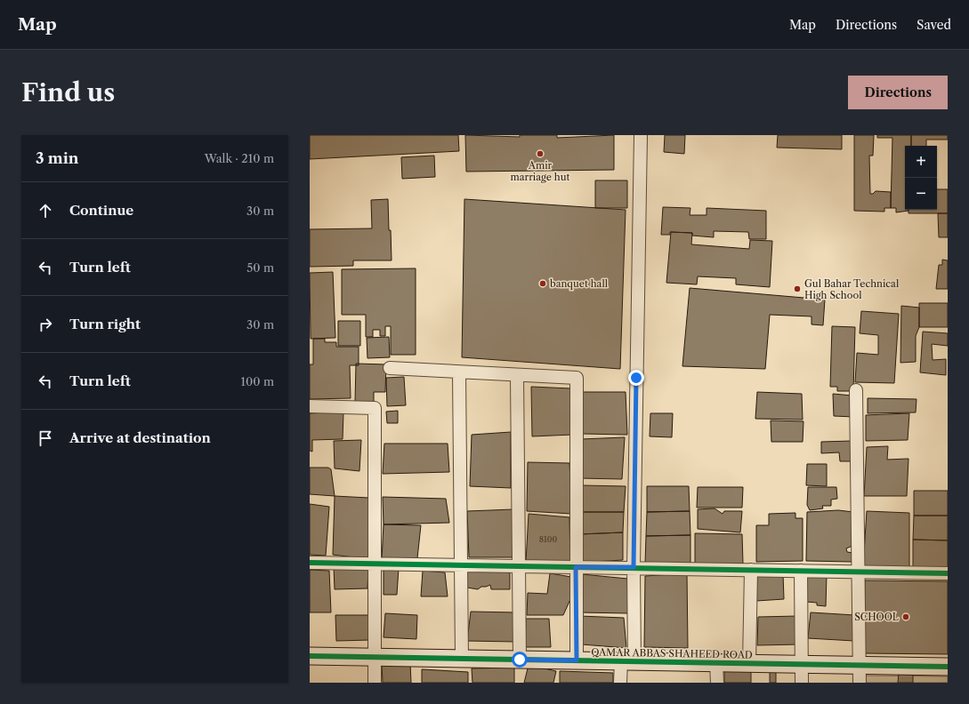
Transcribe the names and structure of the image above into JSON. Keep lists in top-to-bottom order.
{
  "streets": {
    "street": ["QAMAR ABBAS SHAHEED ROAD"]
  },
  "places": [
    "Amir marriage hut",
    "banquet hall",
    "Gul Bahar Technical High School",
    "SCHOOL"
  ],
  "house_numbers": ["8100"],
  "page": {
    "header": "Map",
    "nav": ["Map", "Directions", "Saved"],
    "buttons": "Directions",
    "title": "Find us",
    "heading": ["3 min", "Walk · 210 m"],
    "map_buttons": ["+", "−"],
    "list": [
      ["Continue", "30 m"],
      ["Turn left", "50 m"],
      ["Turn right", "30 m"],
      ["Turn left", "100 m"],
      "Arrive at destination"
    ]
  }
}
